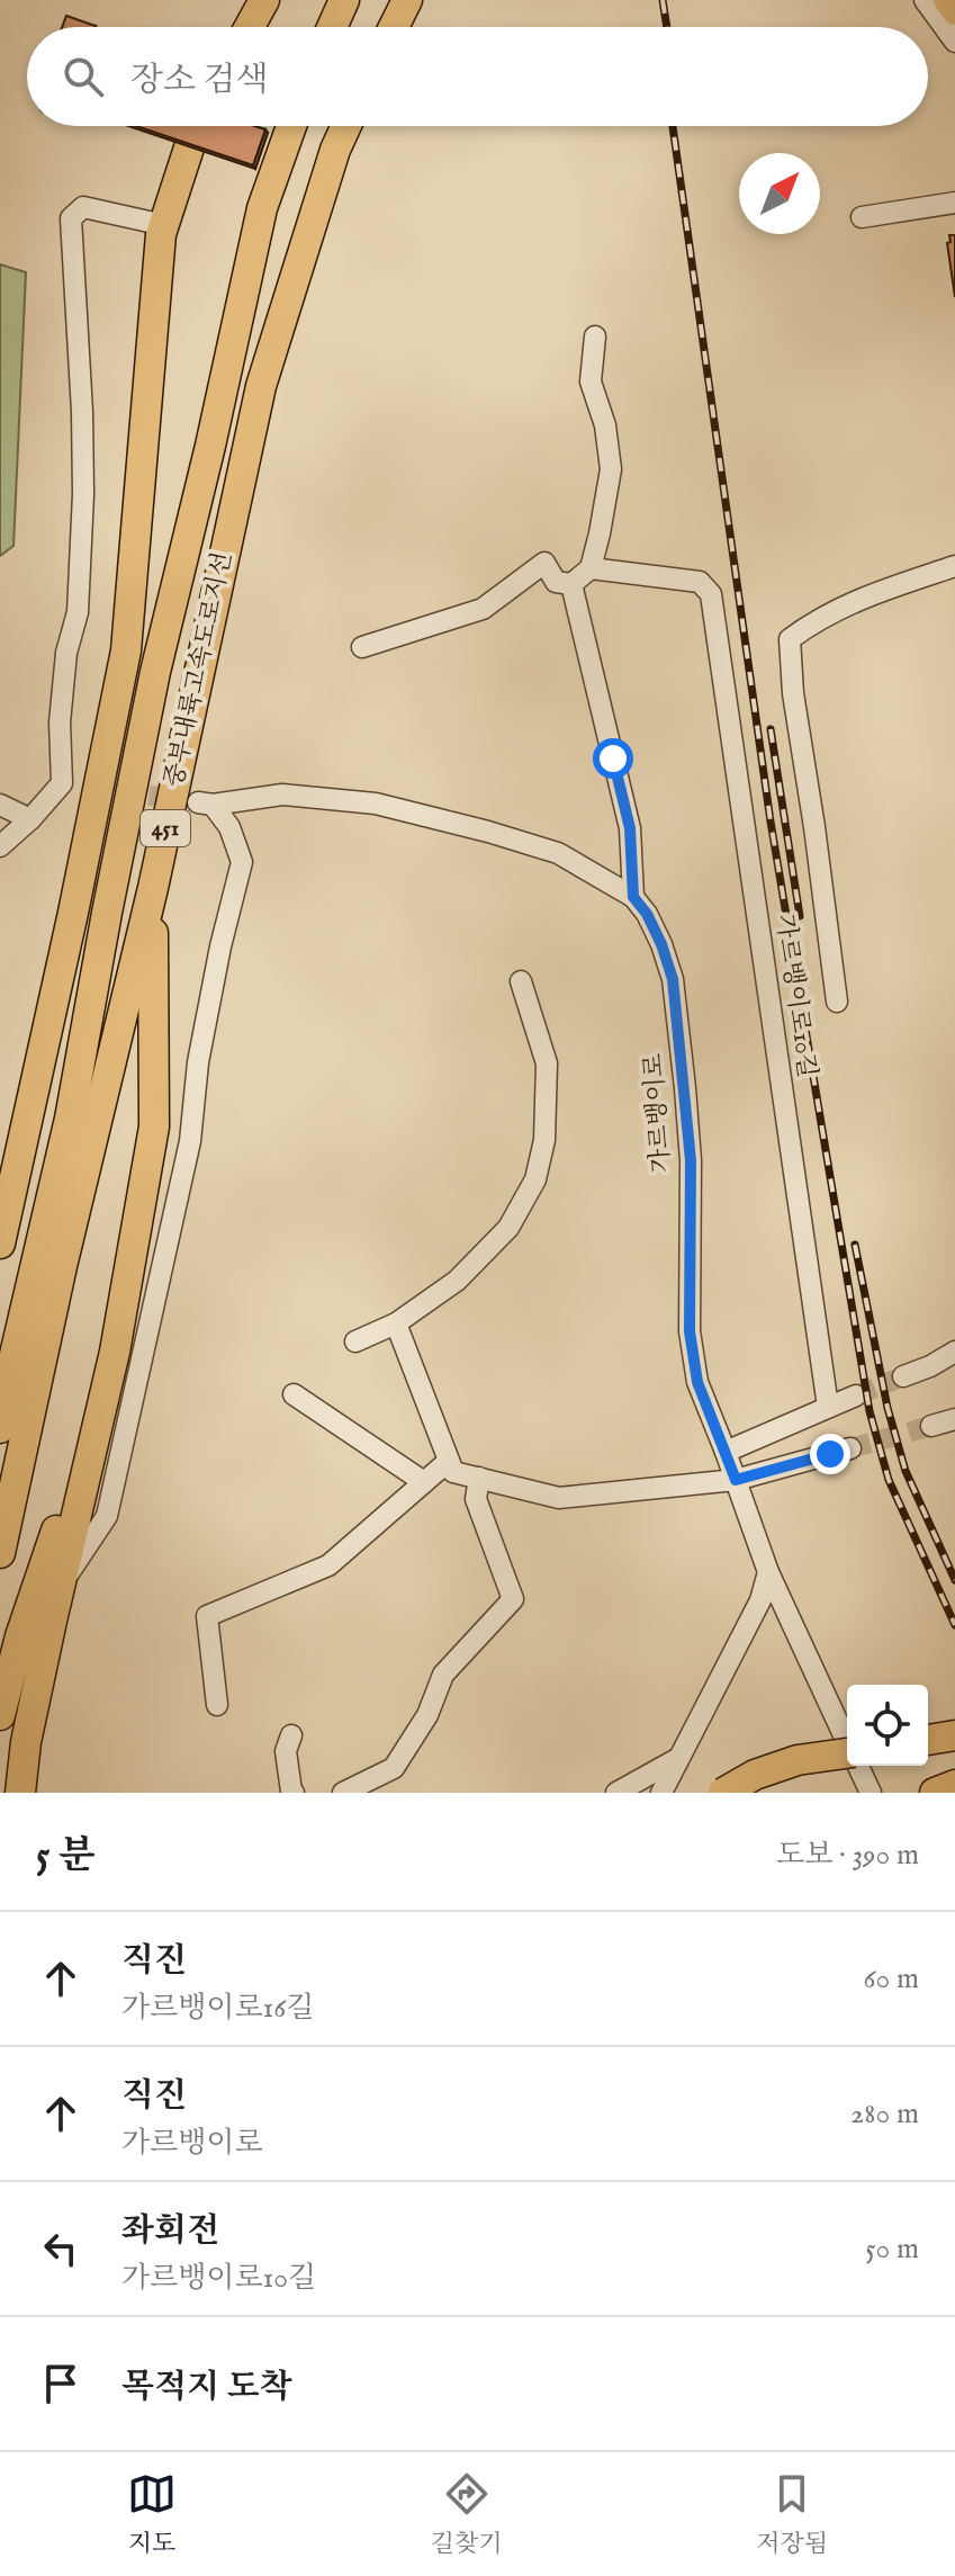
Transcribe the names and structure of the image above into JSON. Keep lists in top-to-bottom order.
{
  "streets": {
    "highway": ["중부내륙고속도로지선", "451"],
    "street": ["가르뱅이로10길", "가르뱅이로"]
  },
  "north": "top right",
  "page": {
    "search": "장소 검색",
    "heading": ["5 분", "도보 · 390 m"],
    "list": [
      ["직진", "가르뱅이로16길", "60 m"],
      ["직진", "가르뱅이로", "280 m"],
      ["좌회전", "가르뱅이로10길", "50 m"],
      "목적지 도착"
    ],
    "nav": ["지도", "길찾기", "저장됨"]
  }
}
